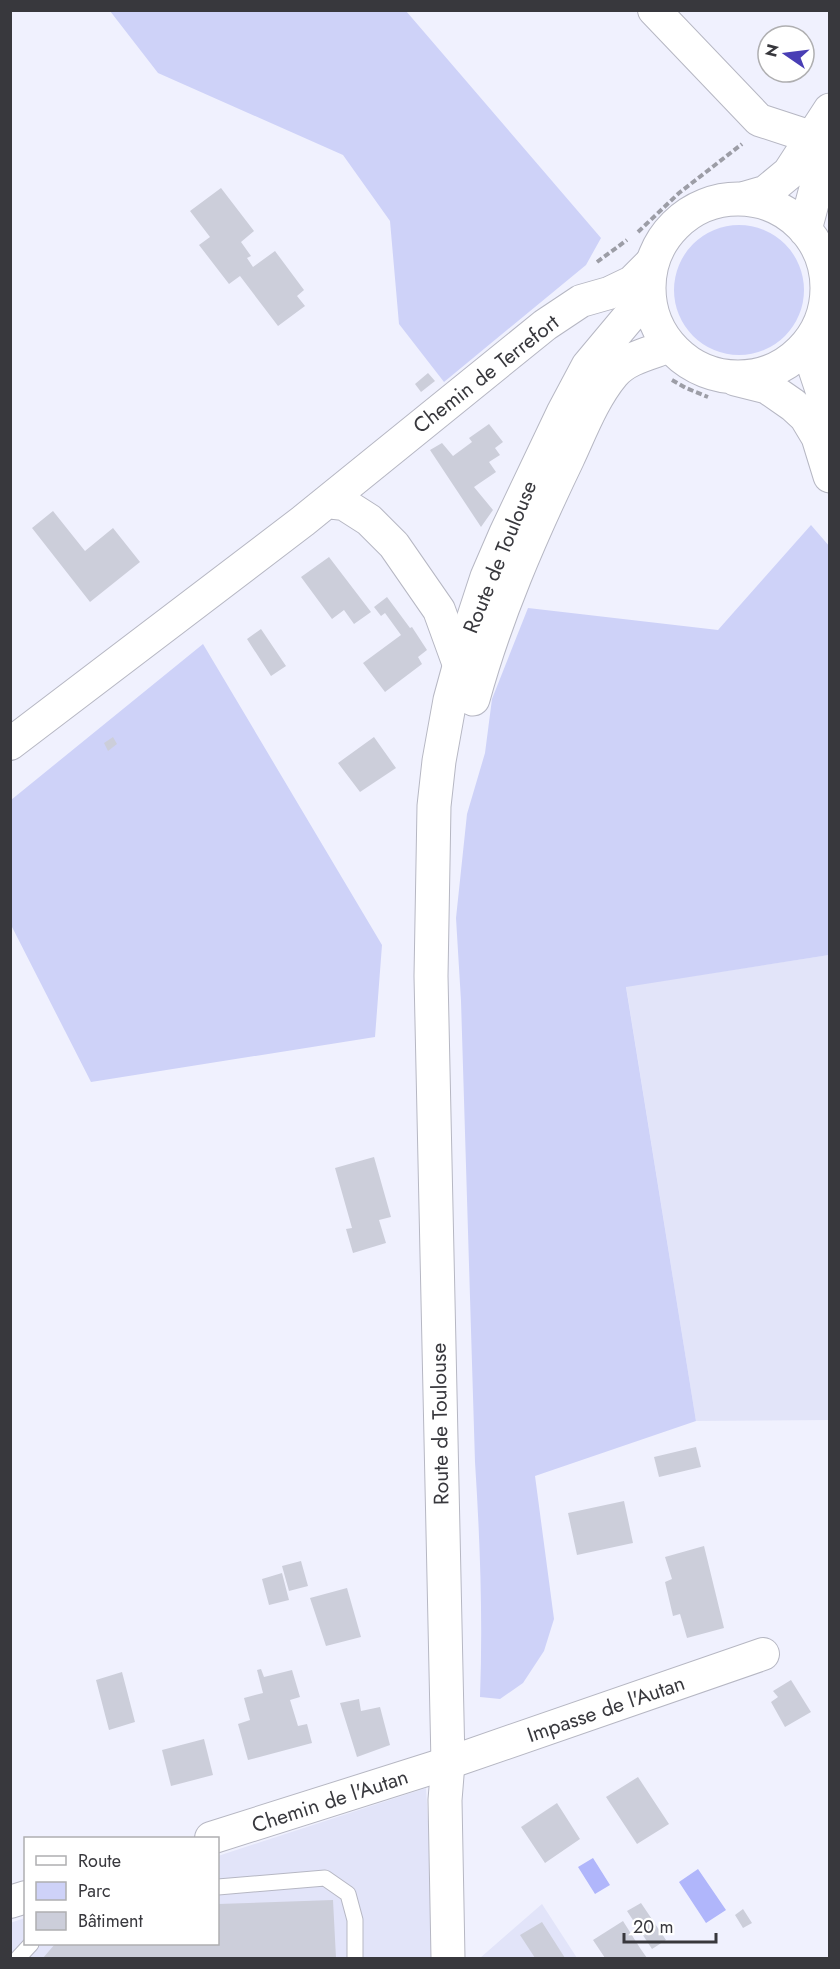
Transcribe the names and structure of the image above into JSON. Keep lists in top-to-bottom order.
{
  "streets": {
    "main road": ["Route de Toulouse"],
    "street": ["Chemin de Terrefort", "Impasse de l'Autan", "Chemin de l'Autan"]
  },
  "crossings": [
    ["Chemin de Terrefort", "Route de Toulouse"],
    ["Route de Toulouse", "Impasse de l'Autan"],
    ["Route de Toulouse", "Chemin de l'Autan"],
    ["Impasse de l'Autan", "Chemin de l'Autan"]
  ],
  "legend": ["Route", "Parc", "Bâtiment"],
  "scale_bar": "20 m",
  "north": "left"
}
